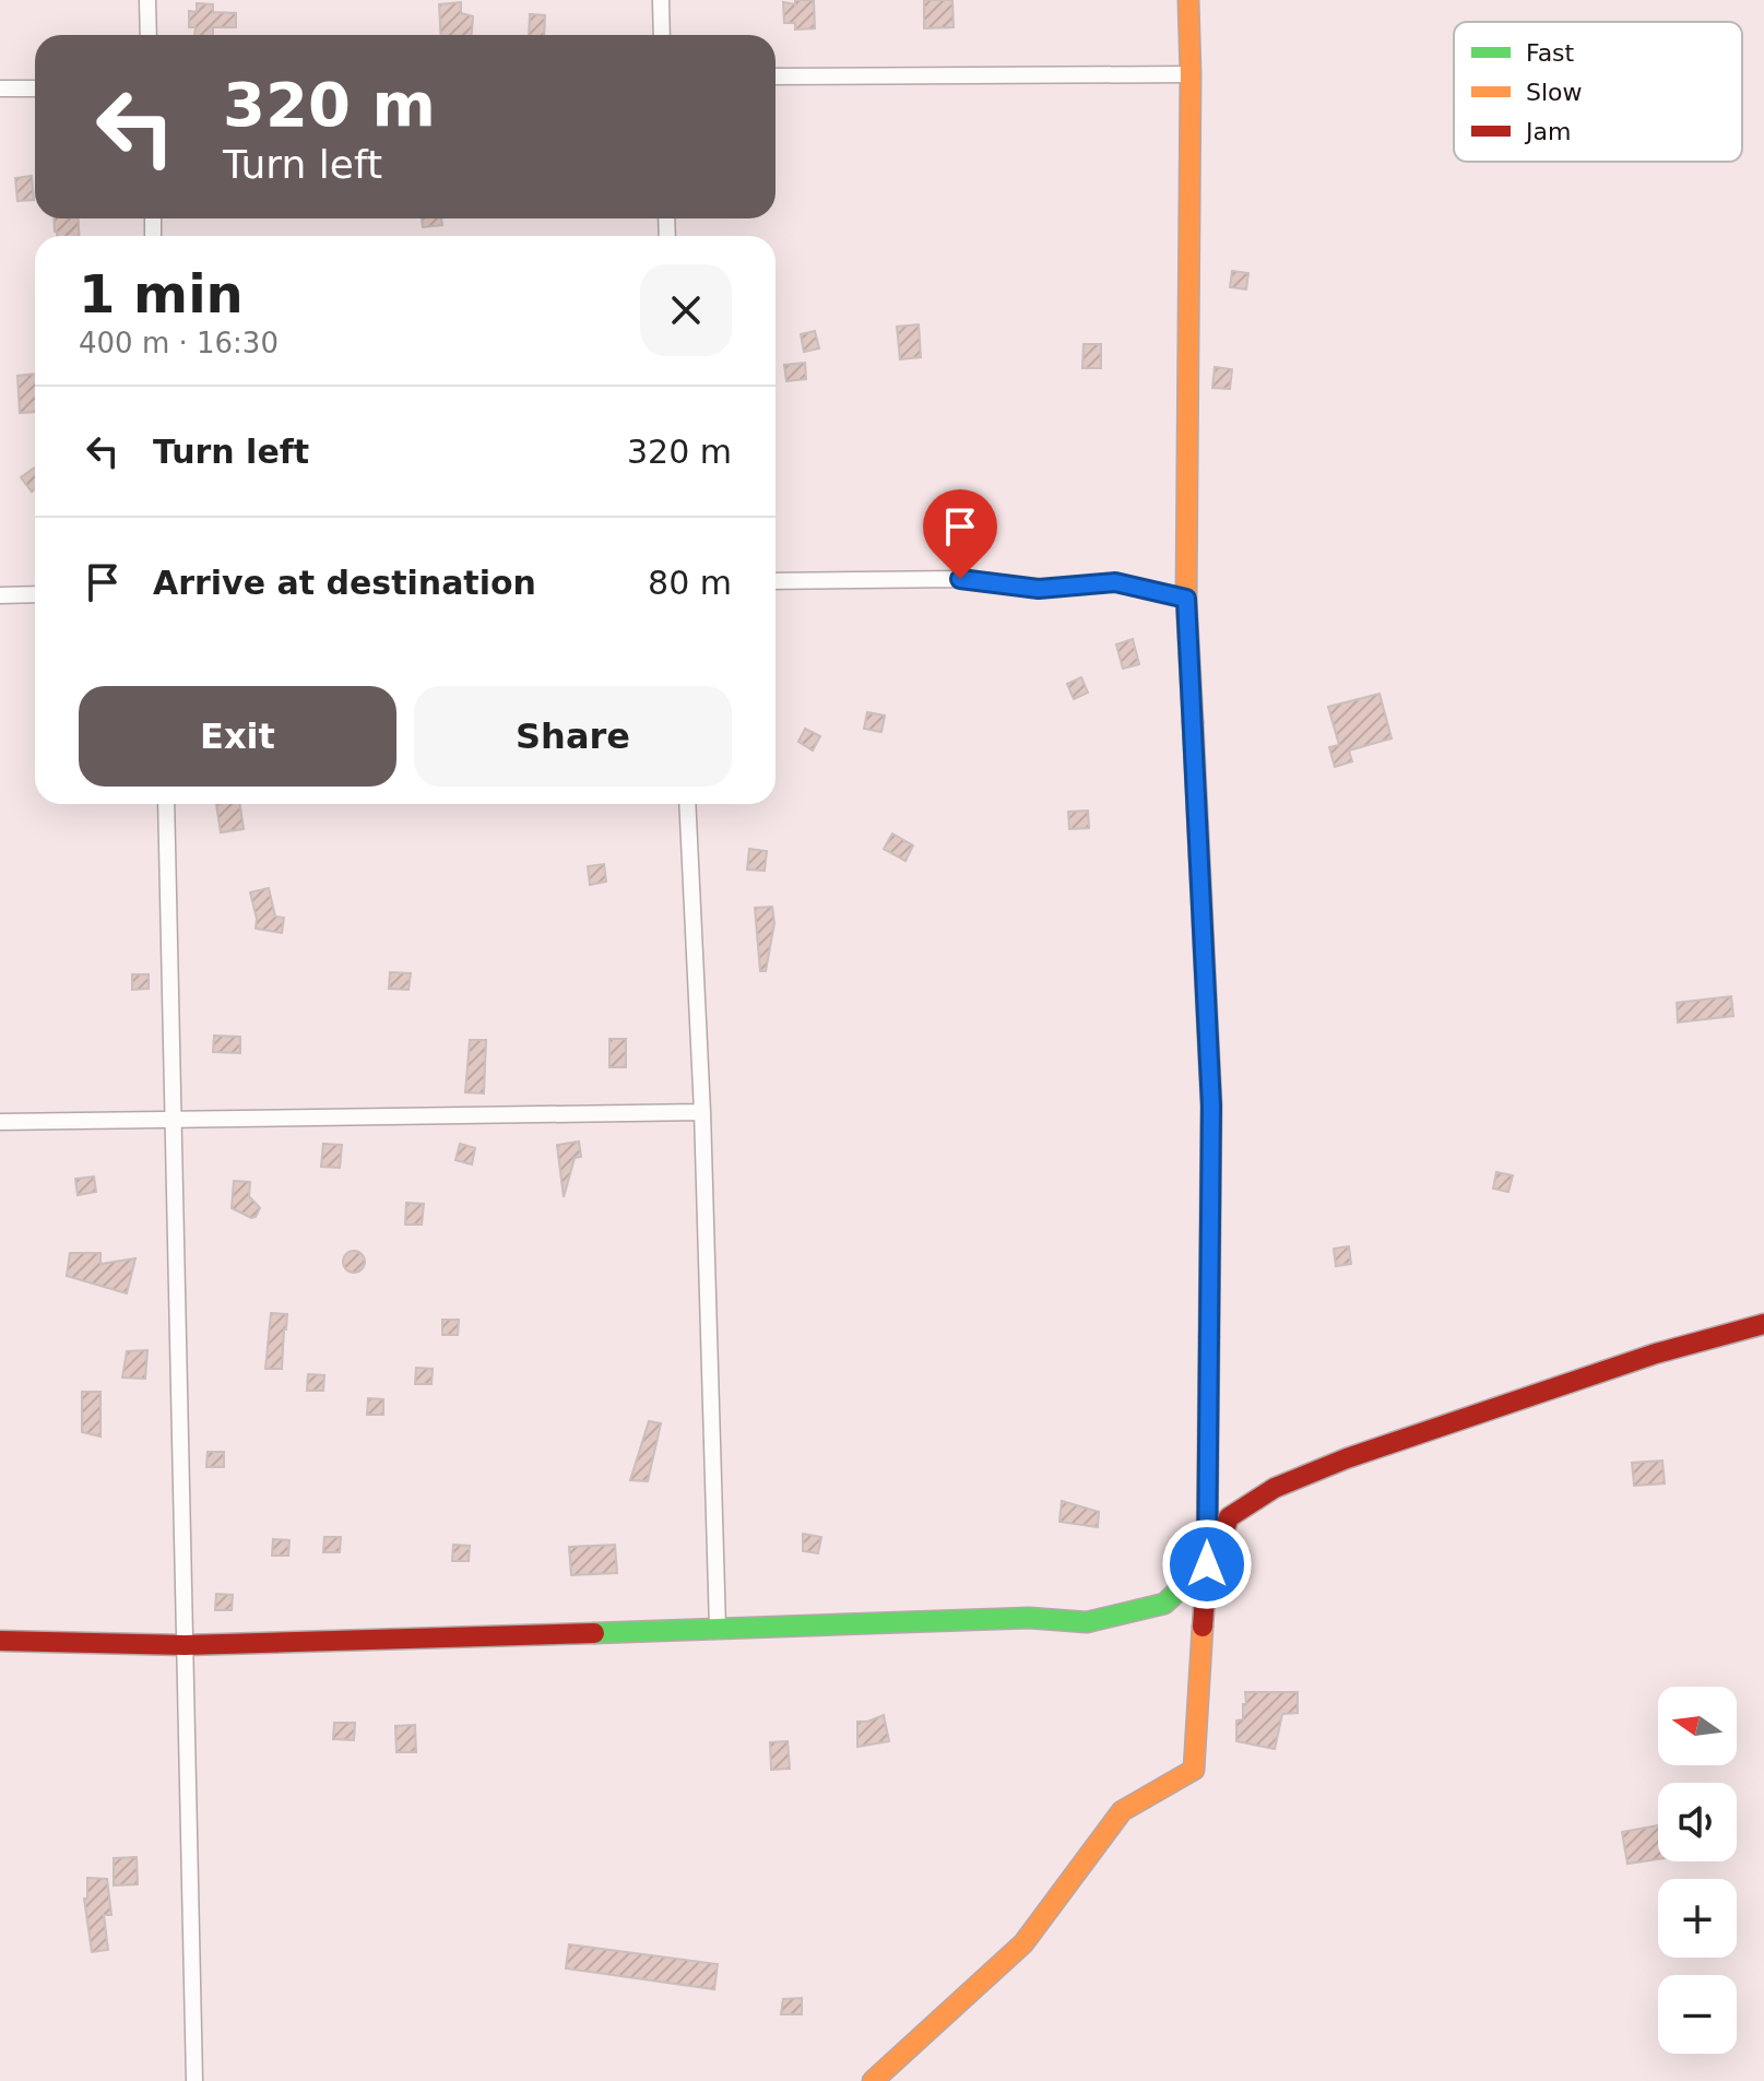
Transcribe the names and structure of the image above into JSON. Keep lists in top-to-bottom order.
{
  "legend": ["Fast", "Slow", "Jam"],
  "north": "left",
  "page": {
    "turn": ["320 m", "Turn left"],
    "heading": ["1 min", "400 m · 16:30"],
    "list": [
      {
        "name": "Turn left",
        "value": "320 m"
      },
      {
        "name": "Arrive at destination",
        "value": "80 m"
      }
    ],
    "buttons": ["Exit", "Share"],
    "map_buttons": ["+", "−"]
  }
}
